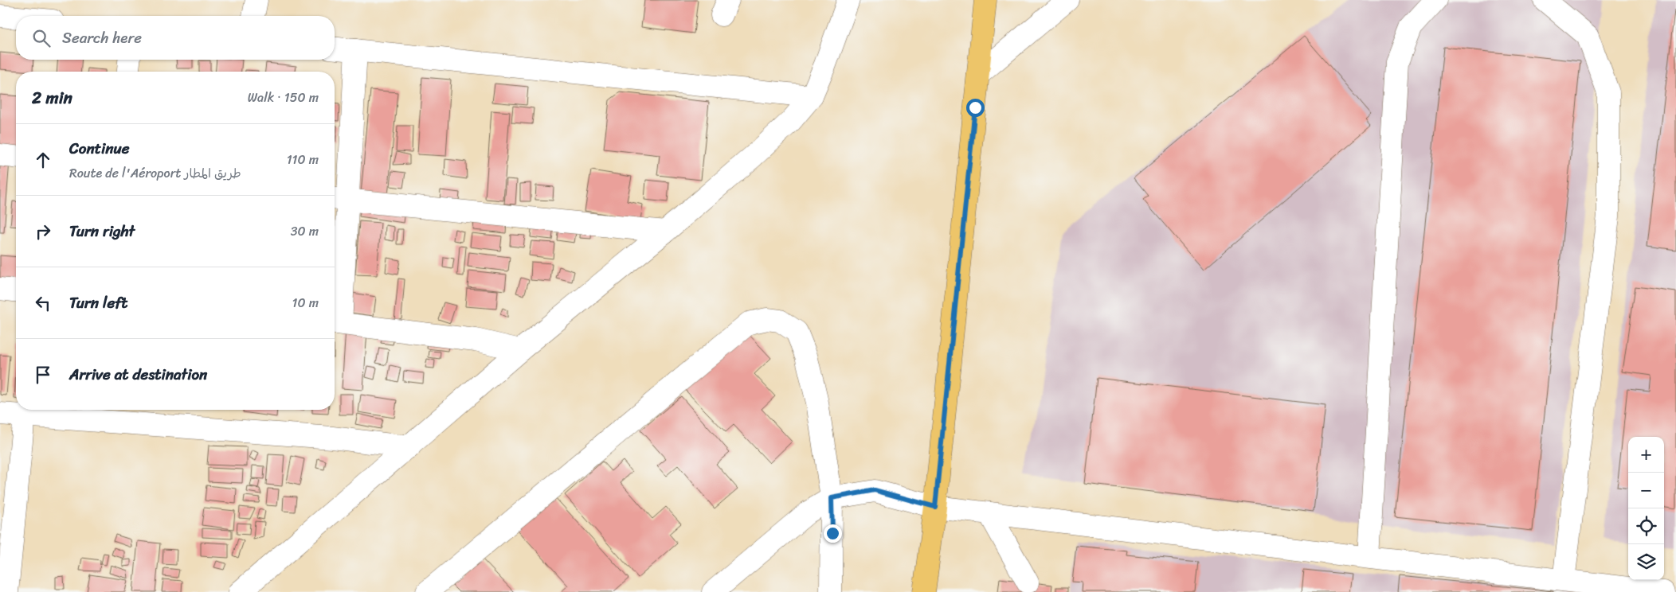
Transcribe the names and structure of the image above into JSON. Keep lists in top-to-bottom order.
{
  "page": {
    "search": "Search here",
    "heading": ["2 min", "Walk · 150 m"],
    "list": [
      ["Continue", "Route de l'Aéroport طريق المطار", "110 m"],
      ["Turn right", "30 m"],
      ["Turn left", "10 m"],
      "Arrive at destination"
    ],
    "map_buttons": ["+", "−"]
  }
}
